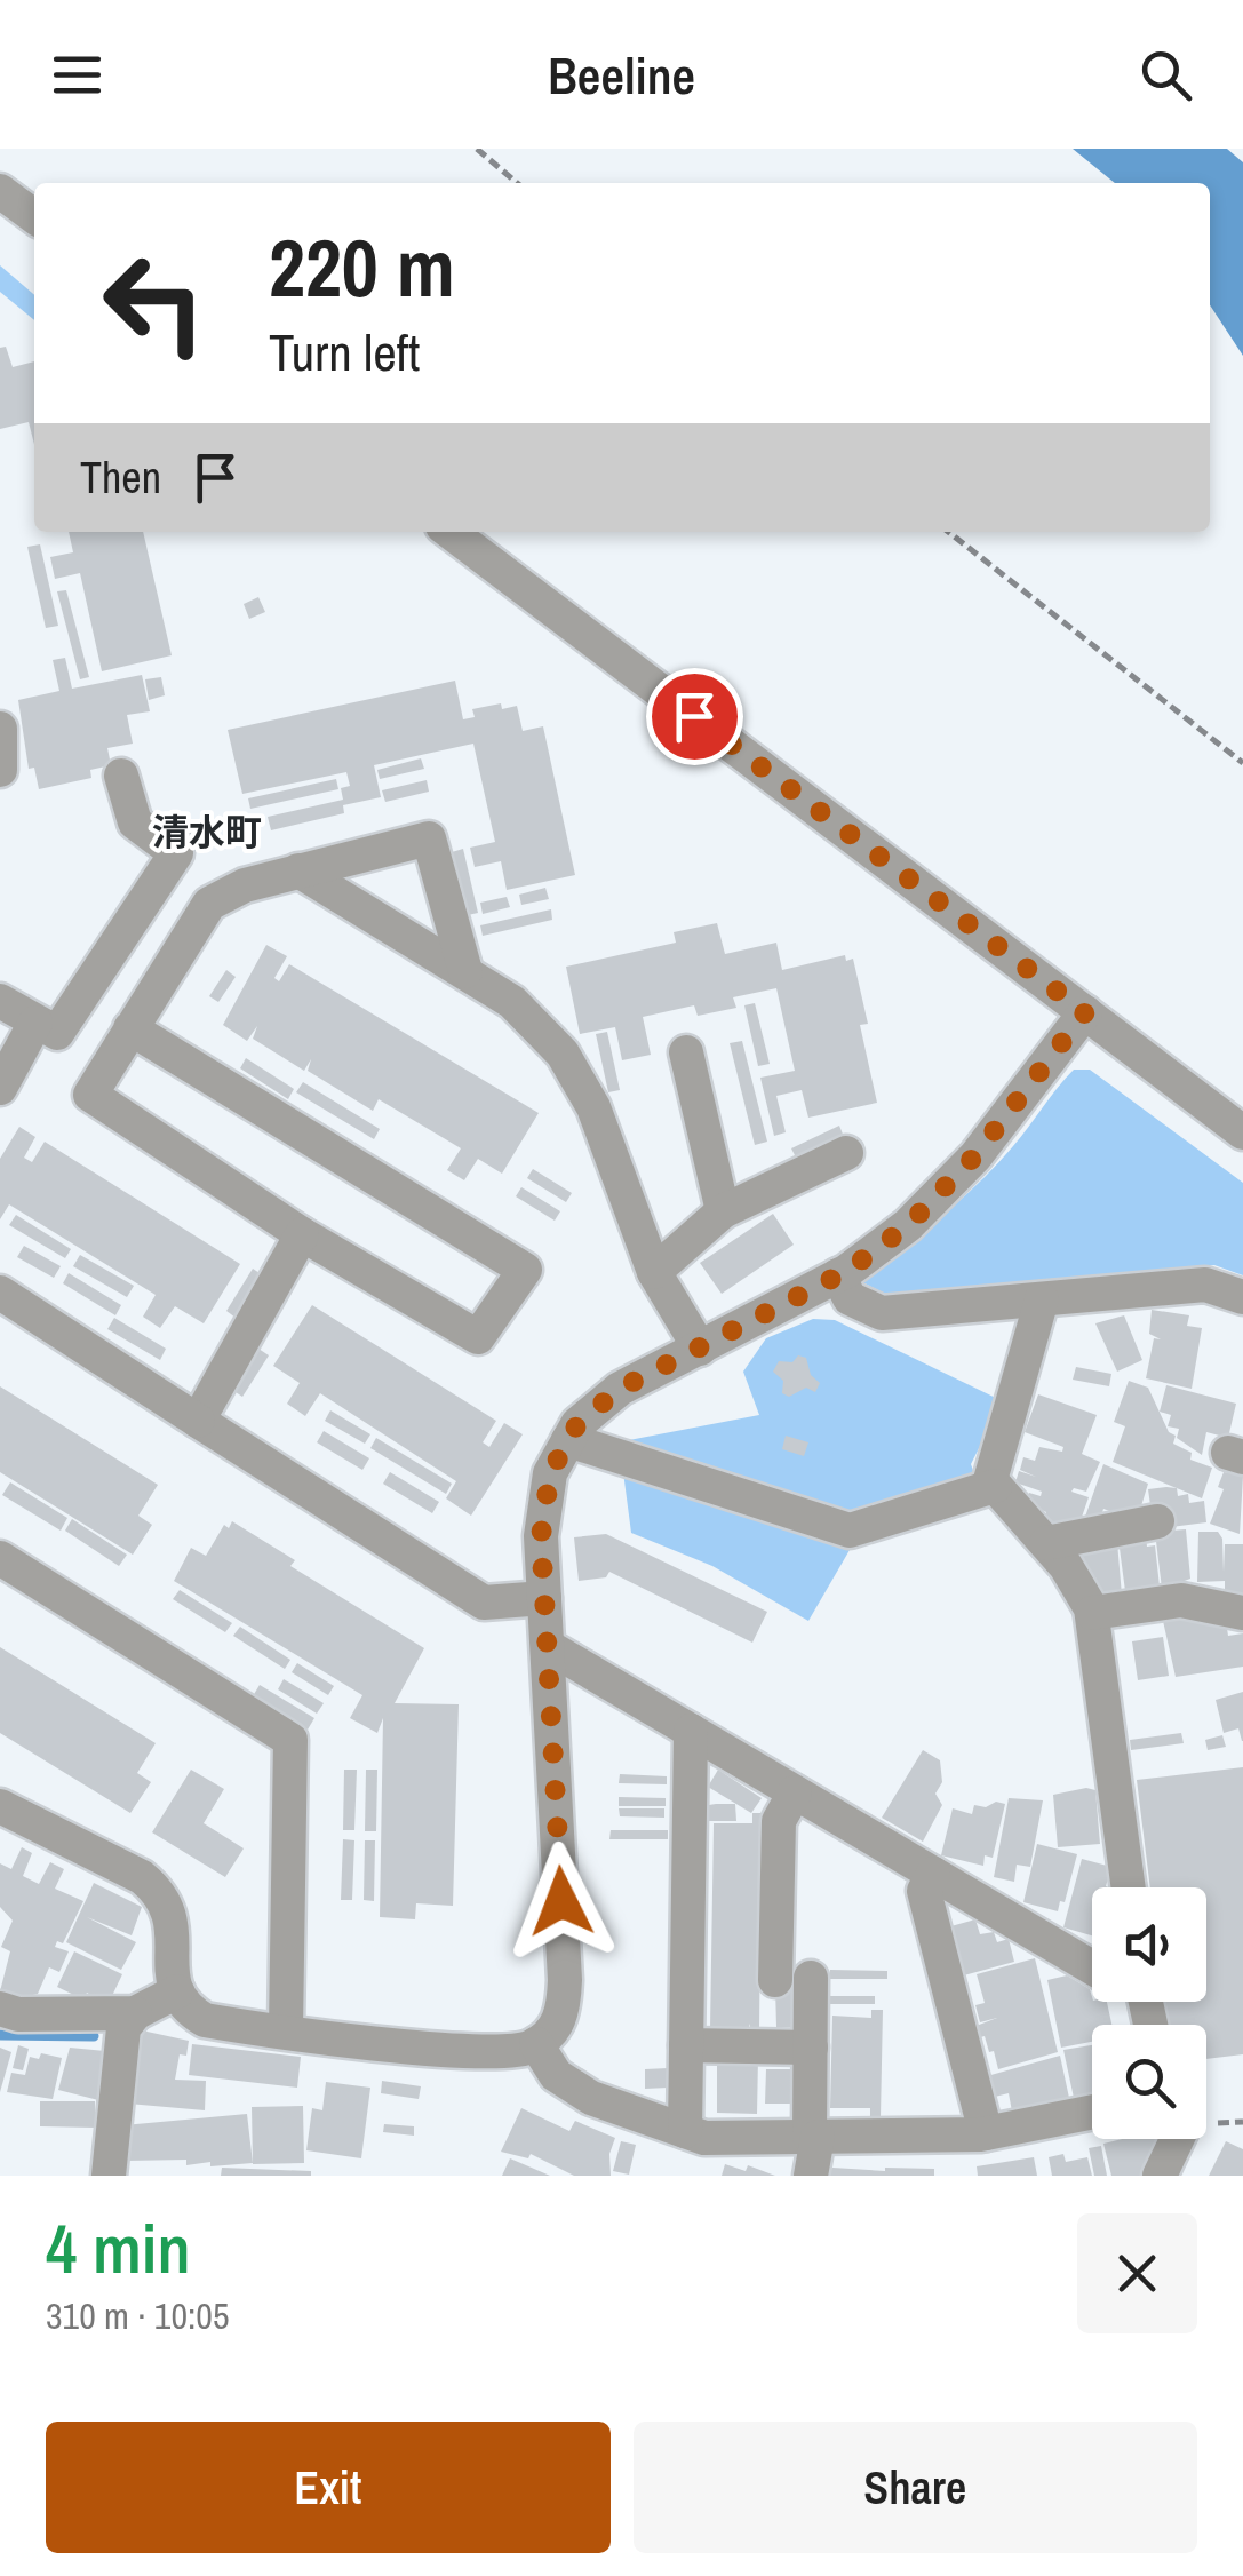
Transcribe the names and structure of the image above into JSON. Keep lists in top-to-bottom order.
{
  "districts": ["清水町"],
  "page": {
    "header": "Beeline",
    "turn": ["220 m", "Turn left"],
    "then": "Then",
    "heading": ["4 min", "310 m · 10:05"],
    "buttons": ["Exit", "Share"]
  }
}
